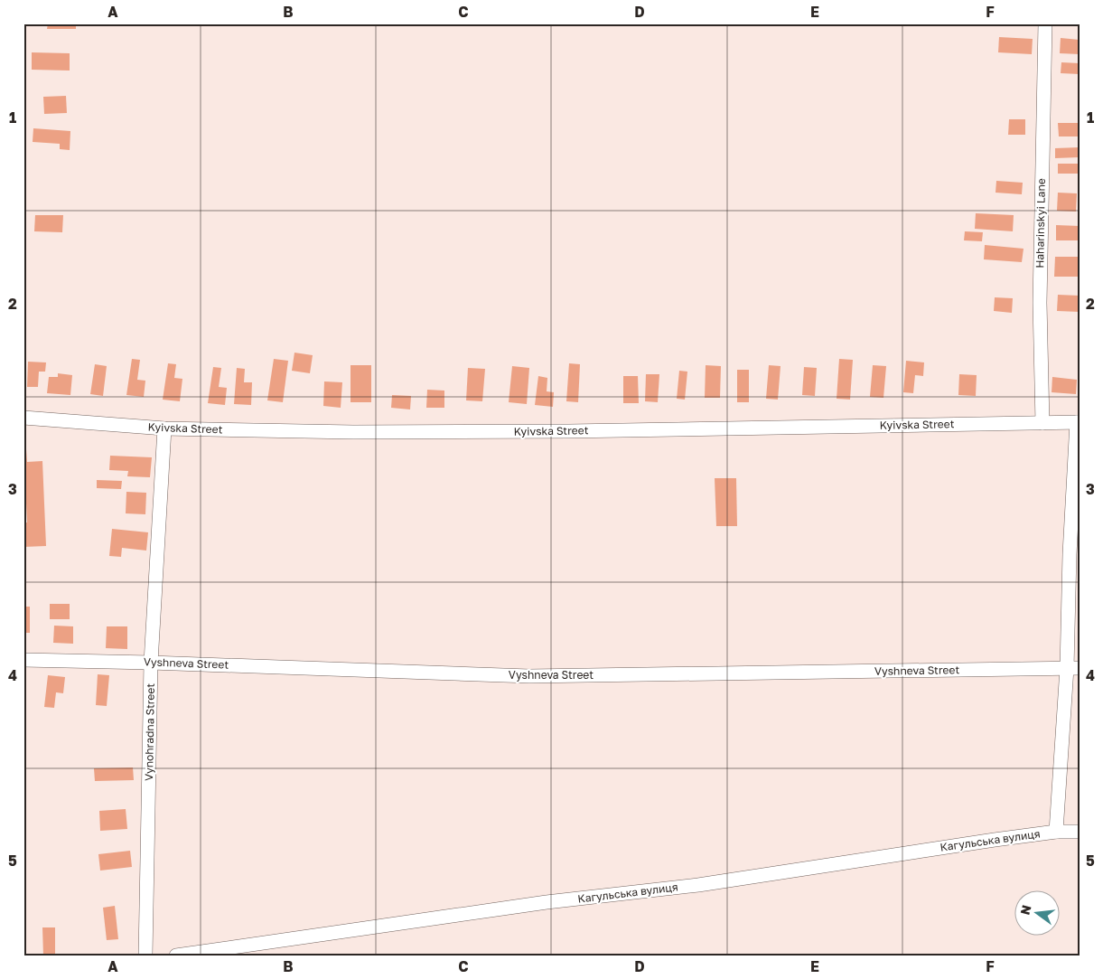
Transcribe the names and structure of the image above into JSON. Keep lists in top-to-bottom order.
{
  "streets": {
    "street": [
      "Haharinskyi Lane",
      "Kyivska Street",
      "Vyshneva Street",
      "Vynohradna Street",
      "Кагульська вулиця"
    ]
  },
  "crossings": [
    ["Haharinskyi Lane", "Kyivska Street"],
    ["Kyivska Street", "Vynohradna Street"],
    ["Vyshneva Street", "Vynohradna Street"]
  ],
  "north": "left",
  "grid": {
    "columns": [
      "A",
      "B",
      "C",
      "D",
      "E",
      "F"
    ],
    "rows": [
      "1",
      "2",
      "3",
      "4",
      "5"
    ]
  }
}
